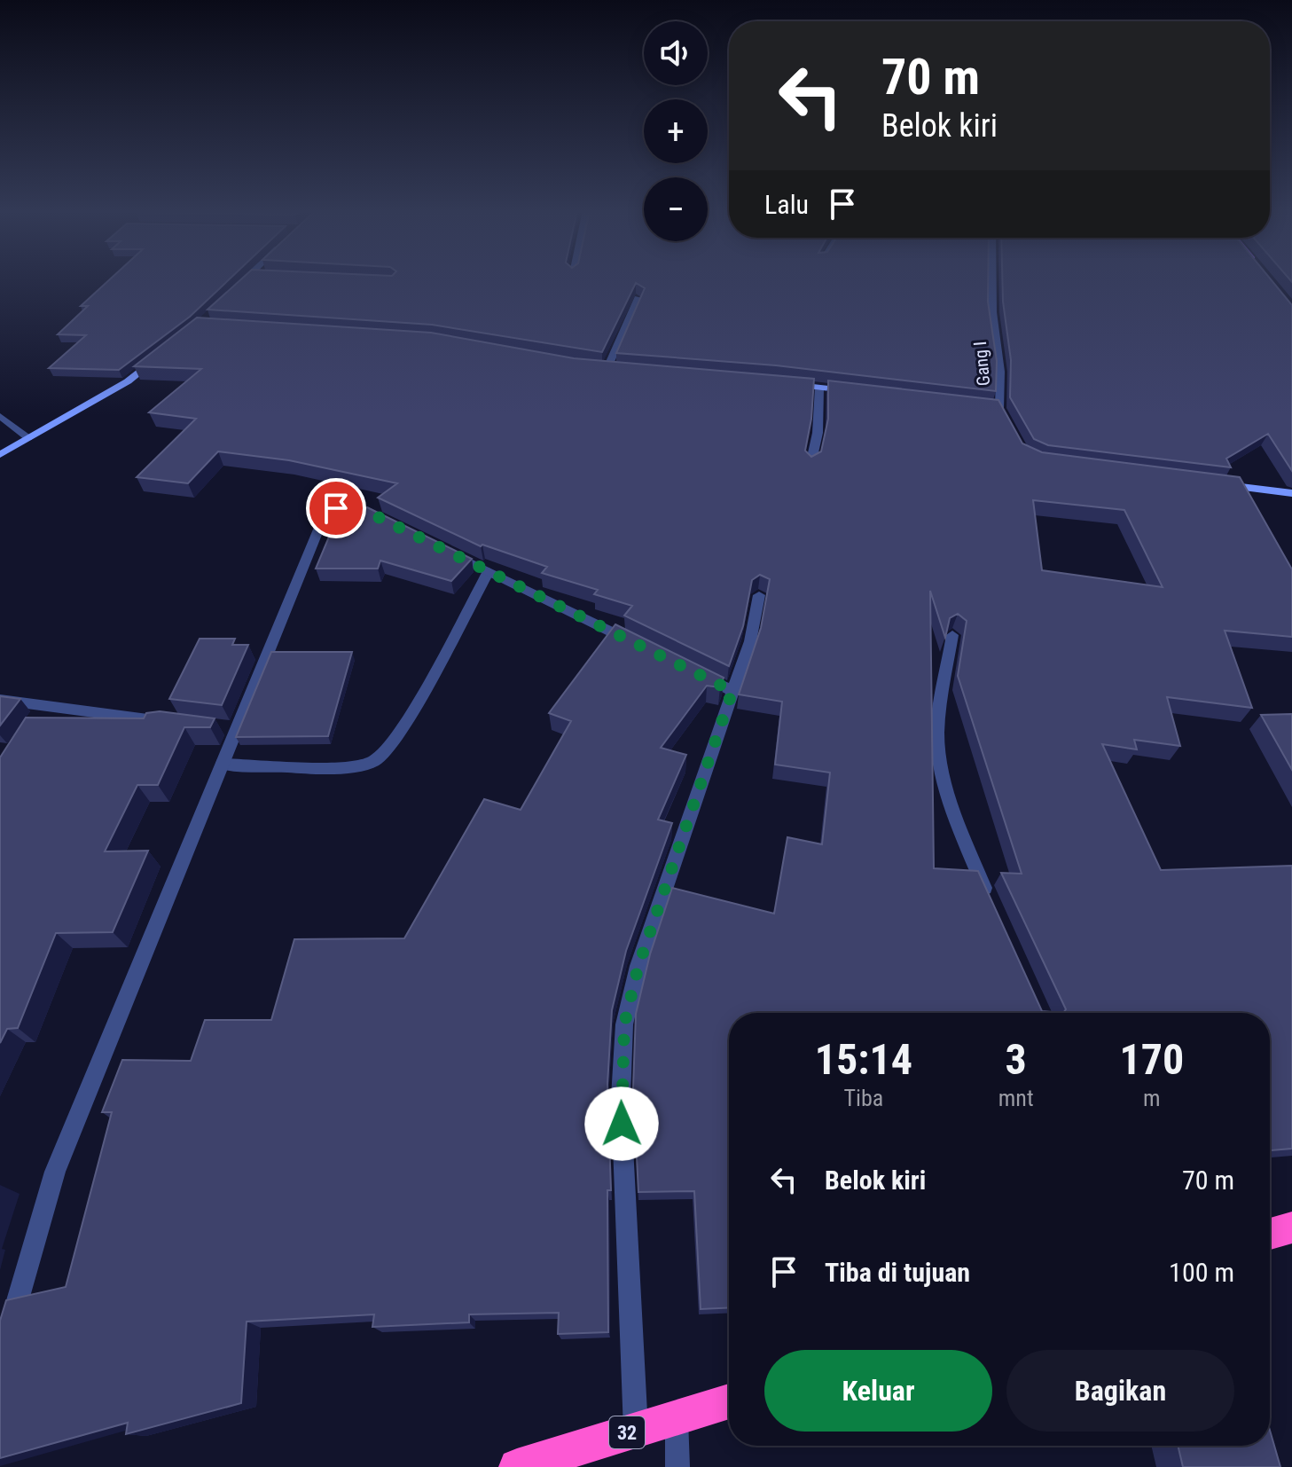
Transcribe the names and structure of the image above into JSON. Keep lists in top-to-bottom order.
{
  "streets": {
    "highway": ["32"],
    "street": ["Gang I"]
  },
  "page": {
    "map_buttons": ["+", "−"],
    "turn": ["70 m", "Belok kiri"],
    "then": "Lalu",
    "eta": [
      "15:14",
      "Tiba",
      "3",
      "mnt",
      "170",
      "m"
    ],
    "list": [
      {
        "name": "Belok kiri",
        "value": "70 m"
      },
      {
        "name": "Tiba di tujuan",
        "value": "100 m"
      }
    ],
    "buttons": ["Keluar", "Bagikan"]
  }
}
